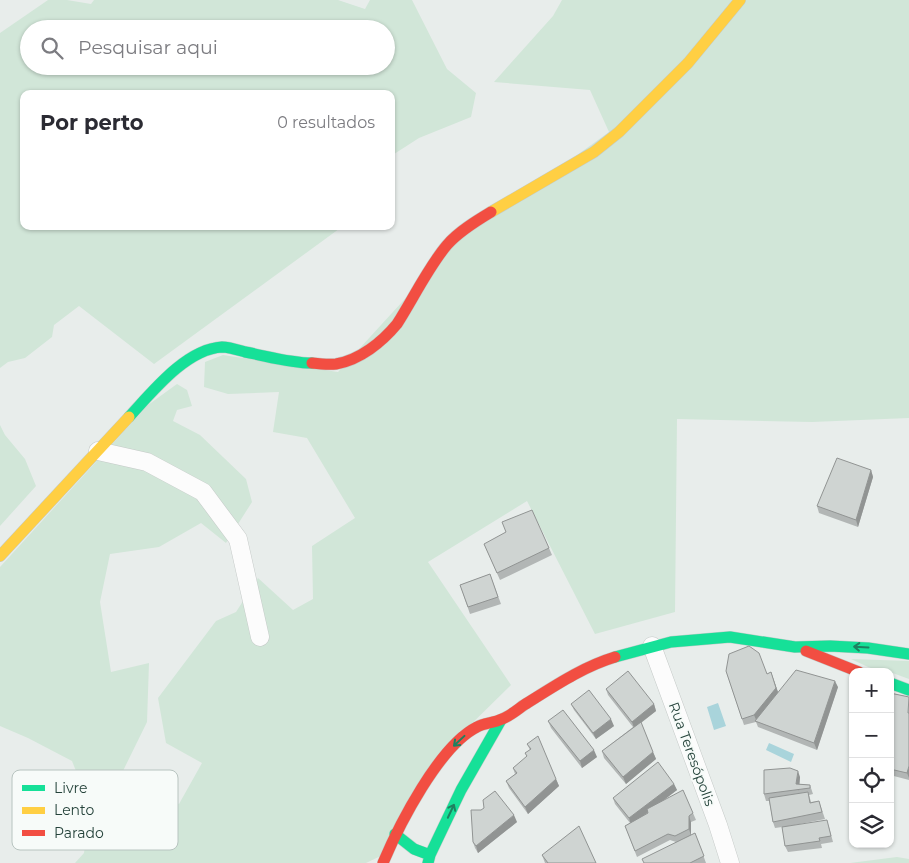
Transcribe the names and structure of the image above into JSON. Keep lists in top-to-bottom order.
{
  "streets": {
    "street": ["Rua Teresópolis"]
  },
  "legend": ["Livre", "Lento", "Parado"],
  "page": {
    "search": "Pesquisar aqui",
    "heading": ["Por perto", "0 resultados"],
    "map_buttons": ["+", "−"]
  }
}
